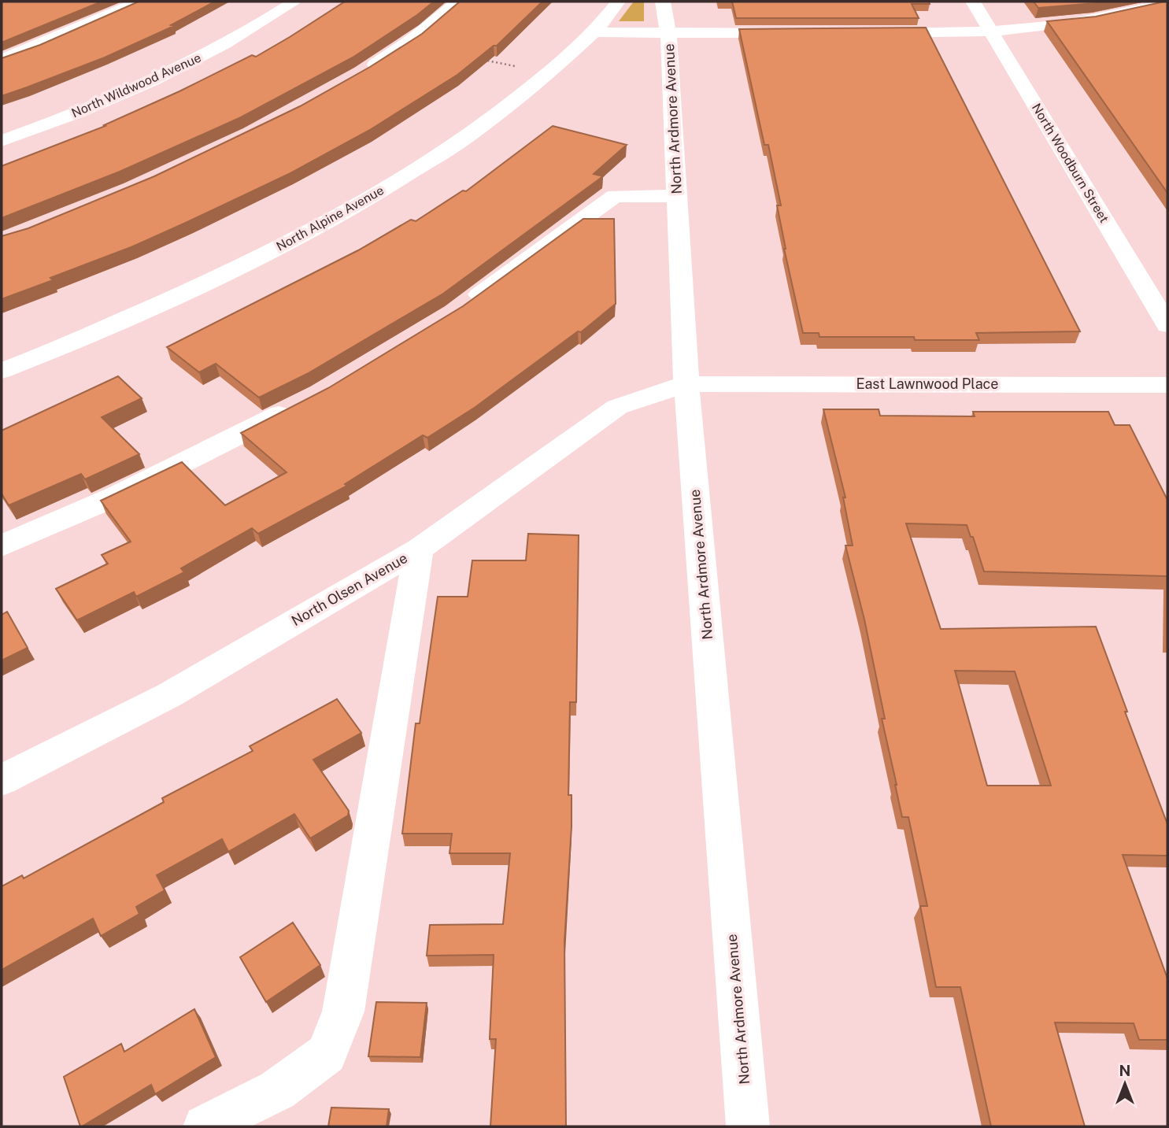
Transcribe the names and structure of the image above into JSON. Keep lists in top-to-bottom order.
{
  "streets": {
    "street": [
      "North Wildwood Avenue",
      "North Ardmore Avenue",
      "North Woodburn Street",
      "North Alpine Avenue",
      "East Lawnwood Place",
      "North Olsen Avenue"
    ]
  },
  "crossings": [
    ["North Ardmore Avenue", "East Lawnwood Place"],
    ["North Ardmore Avenue", "North Olsen Avenue"],
    ["East Lawnwood Place", "North Olsen Avenue"]
  ],
  "north": "top"
}
